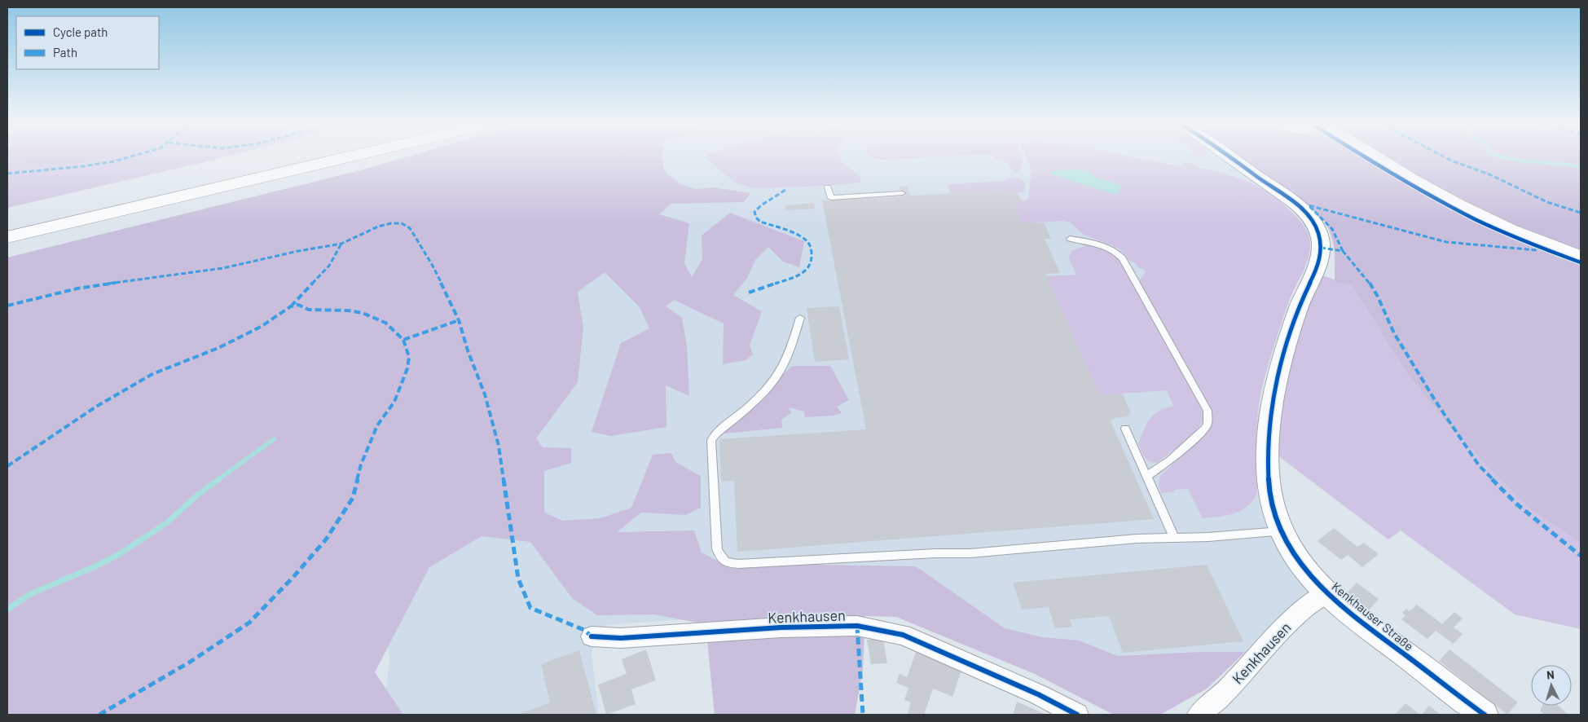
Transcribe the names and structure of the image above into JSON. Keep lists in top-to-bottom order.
{
  "streets": {
    "street": ["Kenkhausen", "Kenkhauser Straße"]
  },
  "crossings": [
    ["Kenkhausen", "Kenkhauser Straße"]
  ],
  "legend": ["Cycle path", "Path"],
  "north": "top"
}
